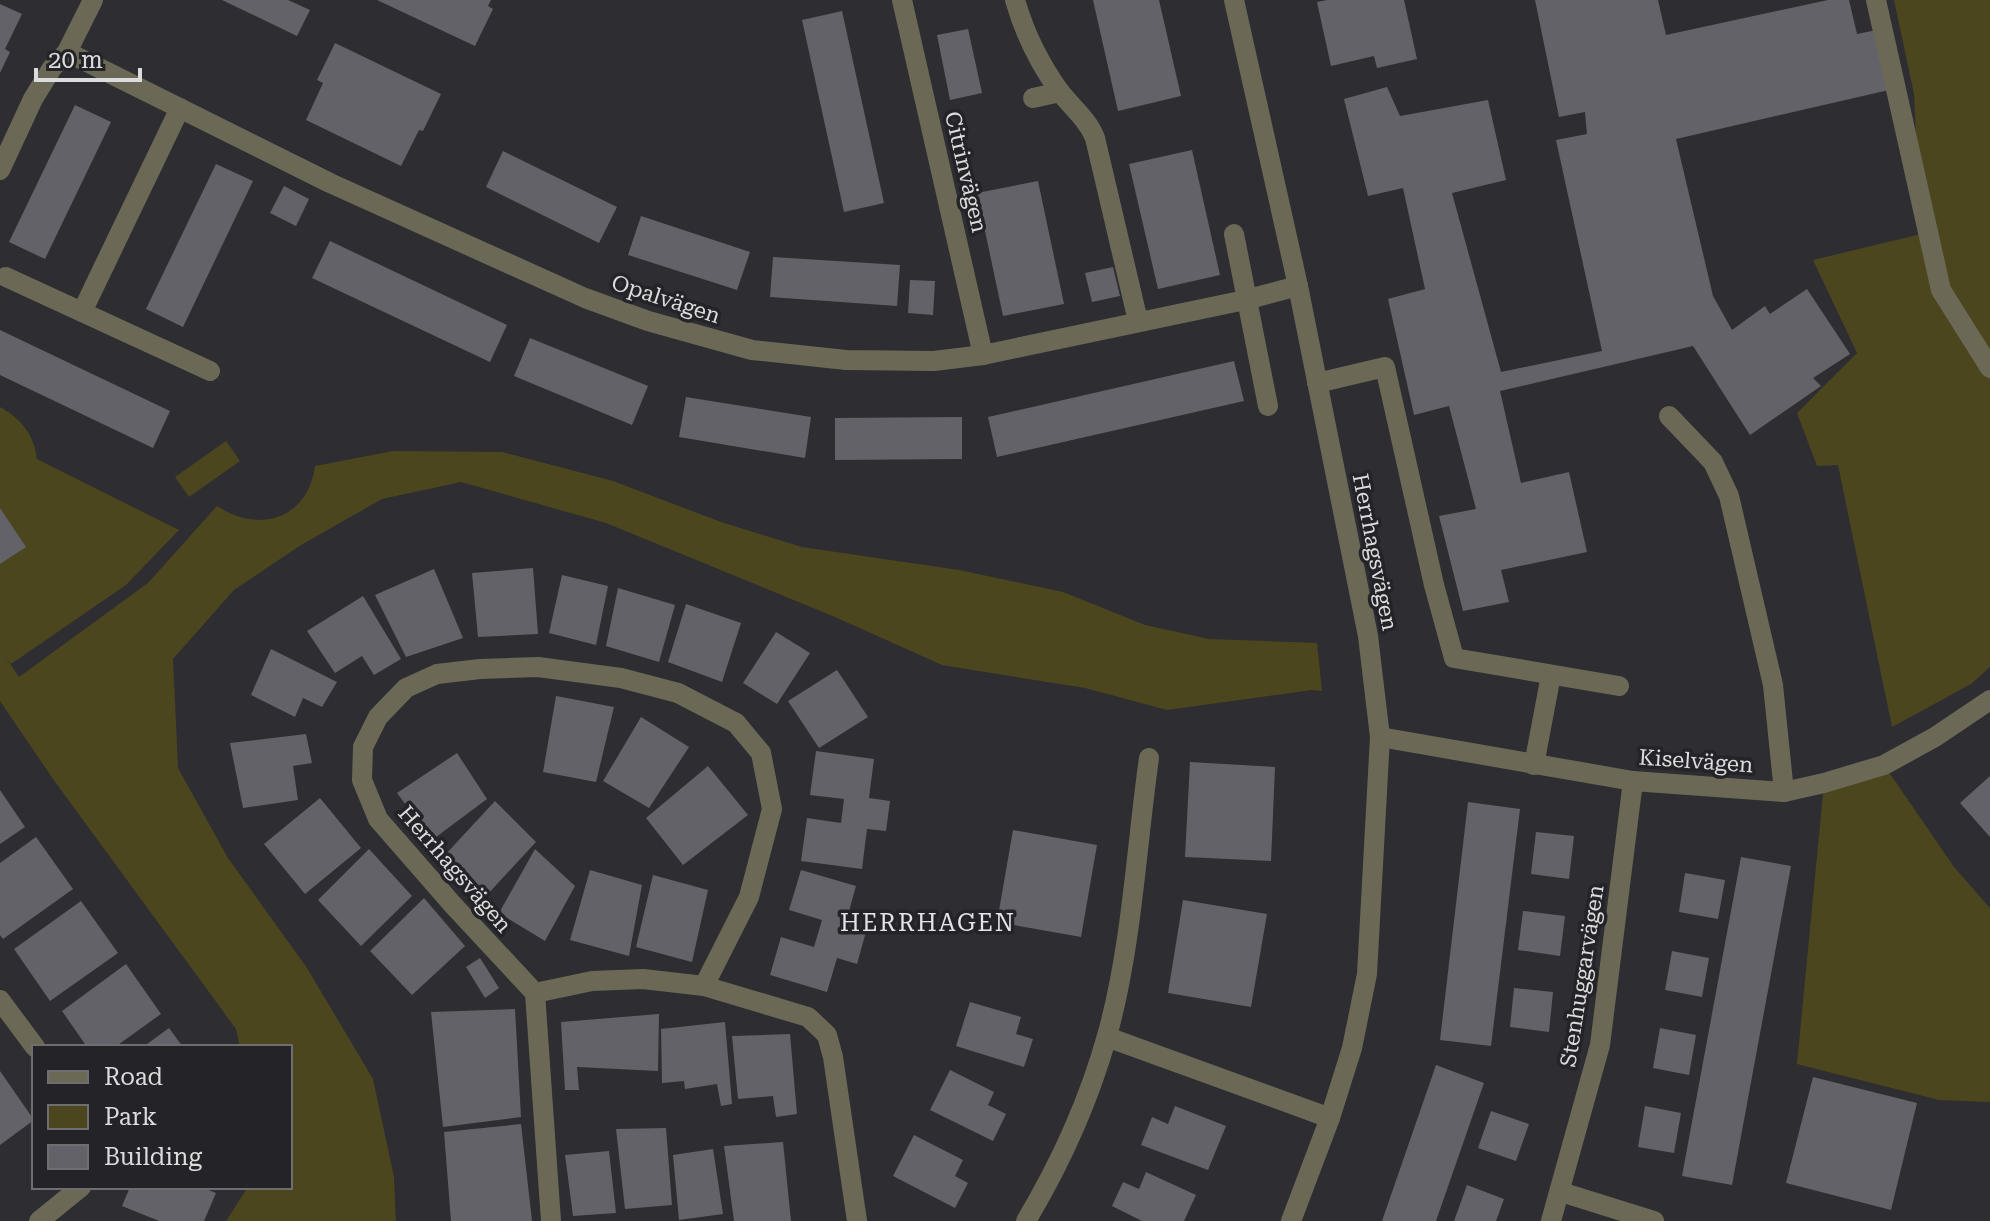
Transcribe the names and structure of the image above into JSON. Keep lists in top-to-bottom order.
{
  "streets": {
    "street": [
      "Citrinvägen",
      "Opalvägen",
      "Herrhagsvägen",
      "Kiselvägen",
      "Stenhuggarvägen"
    ]
  },
  "crossings": [
    ["Citrinvägen", "Opalvägen"],
    ["Opalvägen", "Herrhagsvägen"],
    ["Herrhagsvägen", "Kiselvägen"],
    ["Kiselvägen", "Stenhuggarvägen"]
  ],
  "districts": ["HERRHAGEN"],
  "legend": ["Road", "Park", "Building"],
  "scale_bar": "20 m"
}
